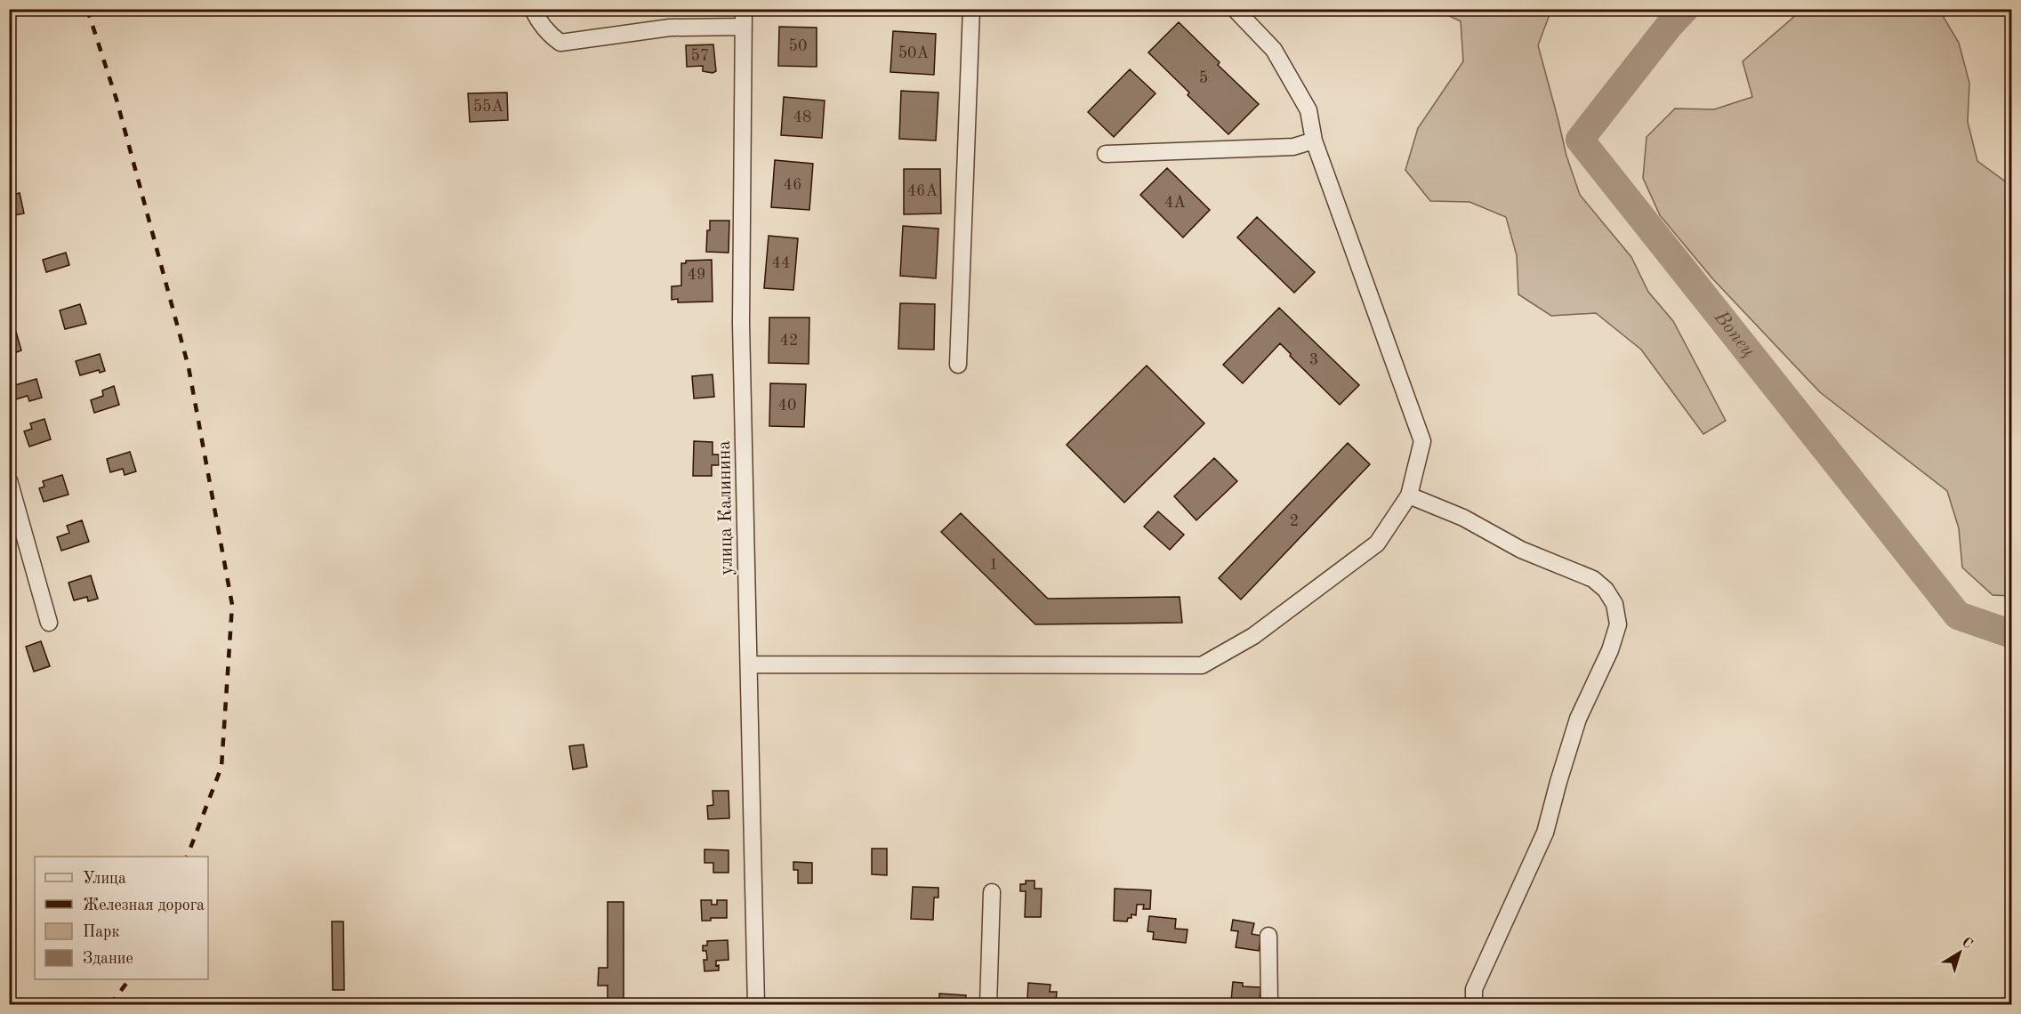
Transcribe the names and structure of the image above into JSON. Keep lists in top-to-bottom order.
{
  "streets": {
    "street": ["улица Калинина"]
  },
  "water": ["Вопец"],
  "house_numbers": [
    "50",
    "50А",
    "57",
    "5",
    "55А",
    "48",
    "46",
    "46А",
    "4А",
    "44",
    "49",
    "42",
    "3",
    "40",
    "2",
    "1"
  ],
  "legend": [
    "Улица",
    "Железная дорога",
    "Парк",
    "Здание"
  ],
  "north": "top right"
}
